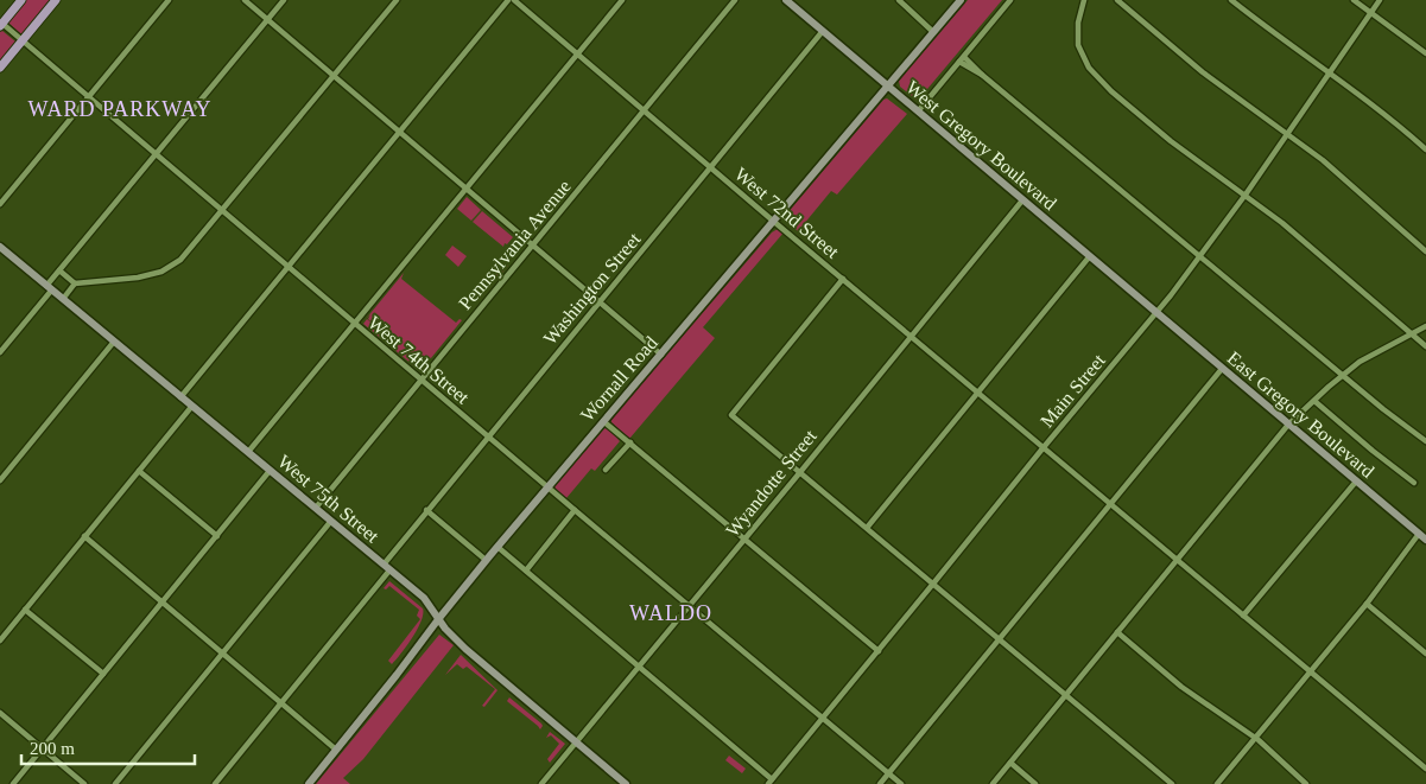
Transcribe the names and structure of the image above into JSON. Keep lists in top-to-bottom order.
{
  "streets": {
    "main road": [
      "West Gregory Boulevard",
      "Wornall Road",
      "East Gregory Boulevard",
      "West 75th Street"
    ],
    "street": [
      "West 72nd Street",
      "Pennsylvania Avenue",
      "Washington Street",
      "West 74th Street",
      "Main Street",
      "Wyandotte Street"
    ]
  },
  "crossings": [
    ["West Gregory Boulevard", "Washington Street"],
    ["West Gregory Boulevard", "Wornall Road"],
    ["West Gregory Boulevard", "Main Street"],
    ["West Gregory Boulevard", "East Gregory Boulevard"],
    ["West Gregory Boulevard", "Wyandotte Street"],
    ["West 72nd Street", "Pennsylvania Avenue"],
    ["West 72nd Street", "Washington Street"],
    ["West 72nd Street", "Wornall Road"],
    ["West 72nd Street", "Main Street"],
    ["West 72nd Street", "Wyandotte Street"],
    ["Pennsylvania Avenue", "West 74th Street"],
    ["Pennsylvania Avenue", "West 75th Street"],
    ["Washington Street", "West 74th Street"],
    ["Washington Street", "West 75th Street"],
    ["West 74th Street", "Wornall Road"],
    ["West 74th Street", "Main Street"],
    ["West 74th Street", "Wyandotte Street"],
    ["Wornall Road", "West 75th Street"],
    ["Main Street", "East Gregory Boulevard"],
    ["Wyandotte Street", "West 75th Street"]
  ],
  "districts": ["WARD PARKWAY", "WALDO"],
  "scale_bar": "200 m"
}
